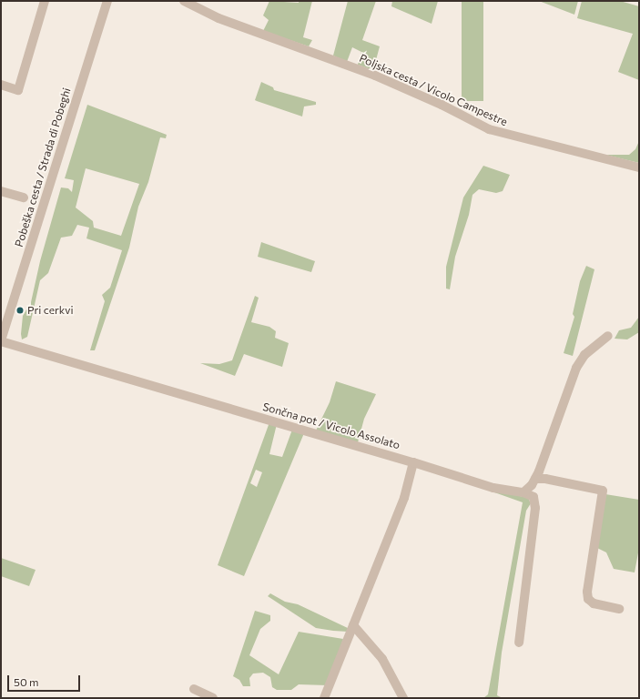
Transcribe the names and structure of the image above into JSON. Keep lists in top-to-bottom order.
{
  "streets": {
    "street": ["Poljska cesta / Vicolo Campestre", "Pobeška cesta / Strada di Pobeghi", "Sončna pot / Vicolo Assolato"]
  },
  "crossings": [
    ["Pobeška cesta / Strada di Pobeghi", "Sončna pot / Vicolo Assolato"]
  ],
  "places": ["Pri cerkvi"],
  "scale_bar": "50 m"
}
